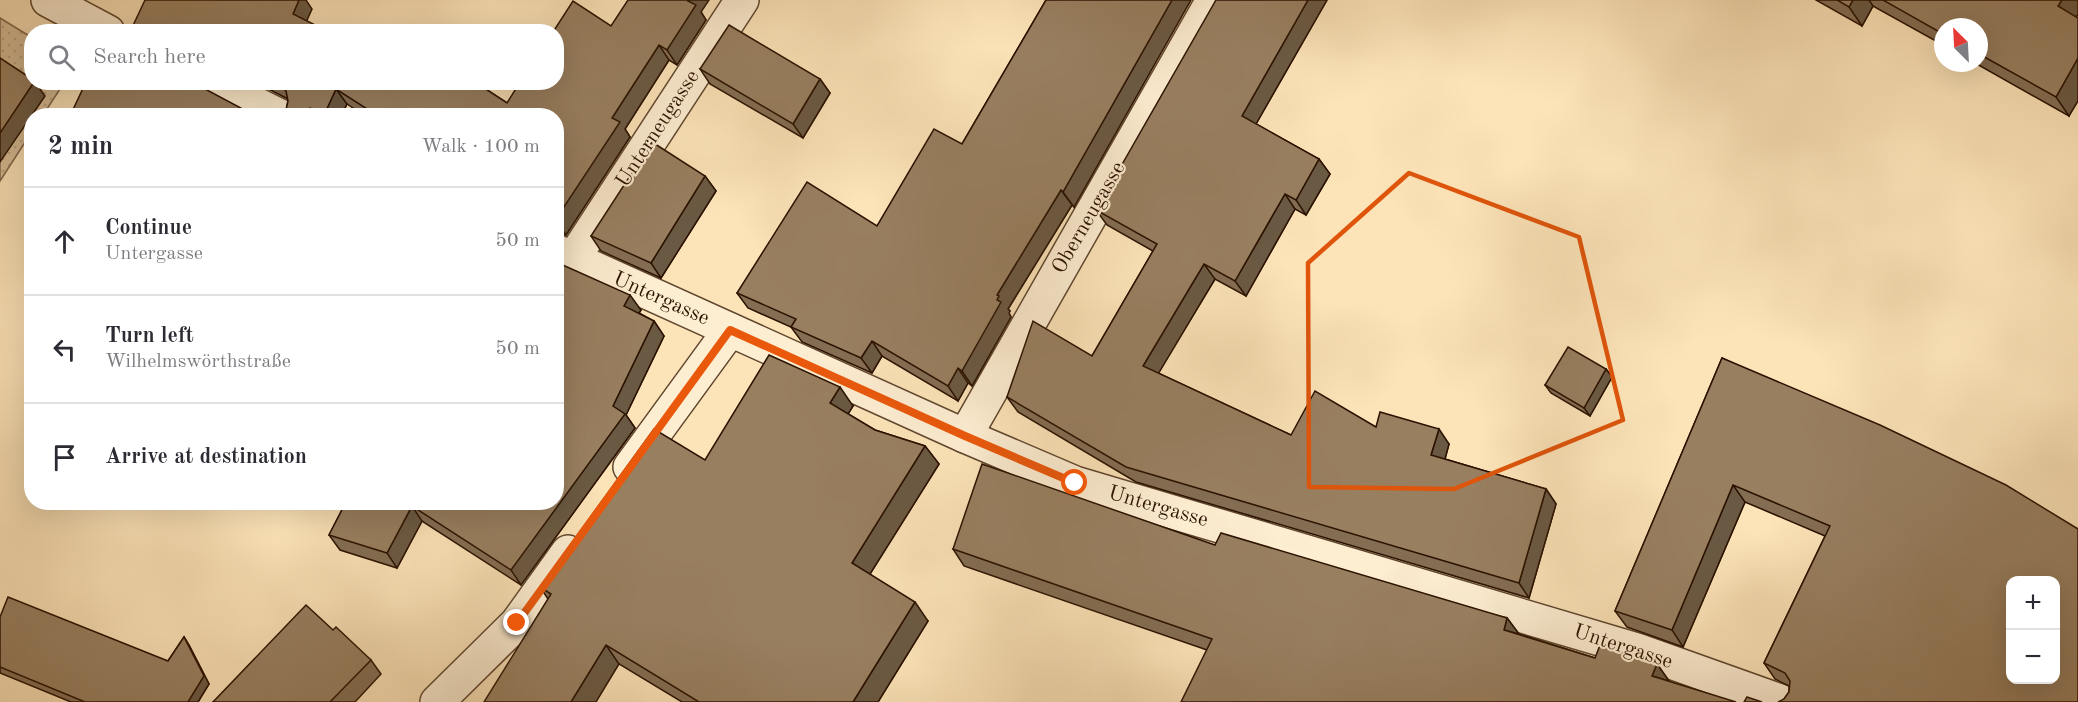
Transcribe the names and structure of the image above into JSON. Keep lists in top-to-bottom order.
{
  "streets": {
    "street": ["Unterneugasse", "Oberneugasse", "Untergasse"]
  },
  "crossings": [
    ["Unterneugasse", "Untergasse"],
    ["Oberneugasse", "Untergasse"]
  ],
  "north": "top left",
  "page": {
    "search": "Search here",
    "heading": ["2 min", "Walk · 100 m"],
    "list": [
      ["Continue", "Untergasse", "50 m"],
      ["Turn left", "Wilhelmswörthstraße", "50 m"],
      "Arrive at destination"
    ],
    "map_buttons": ["+", "−"]
  }
}
